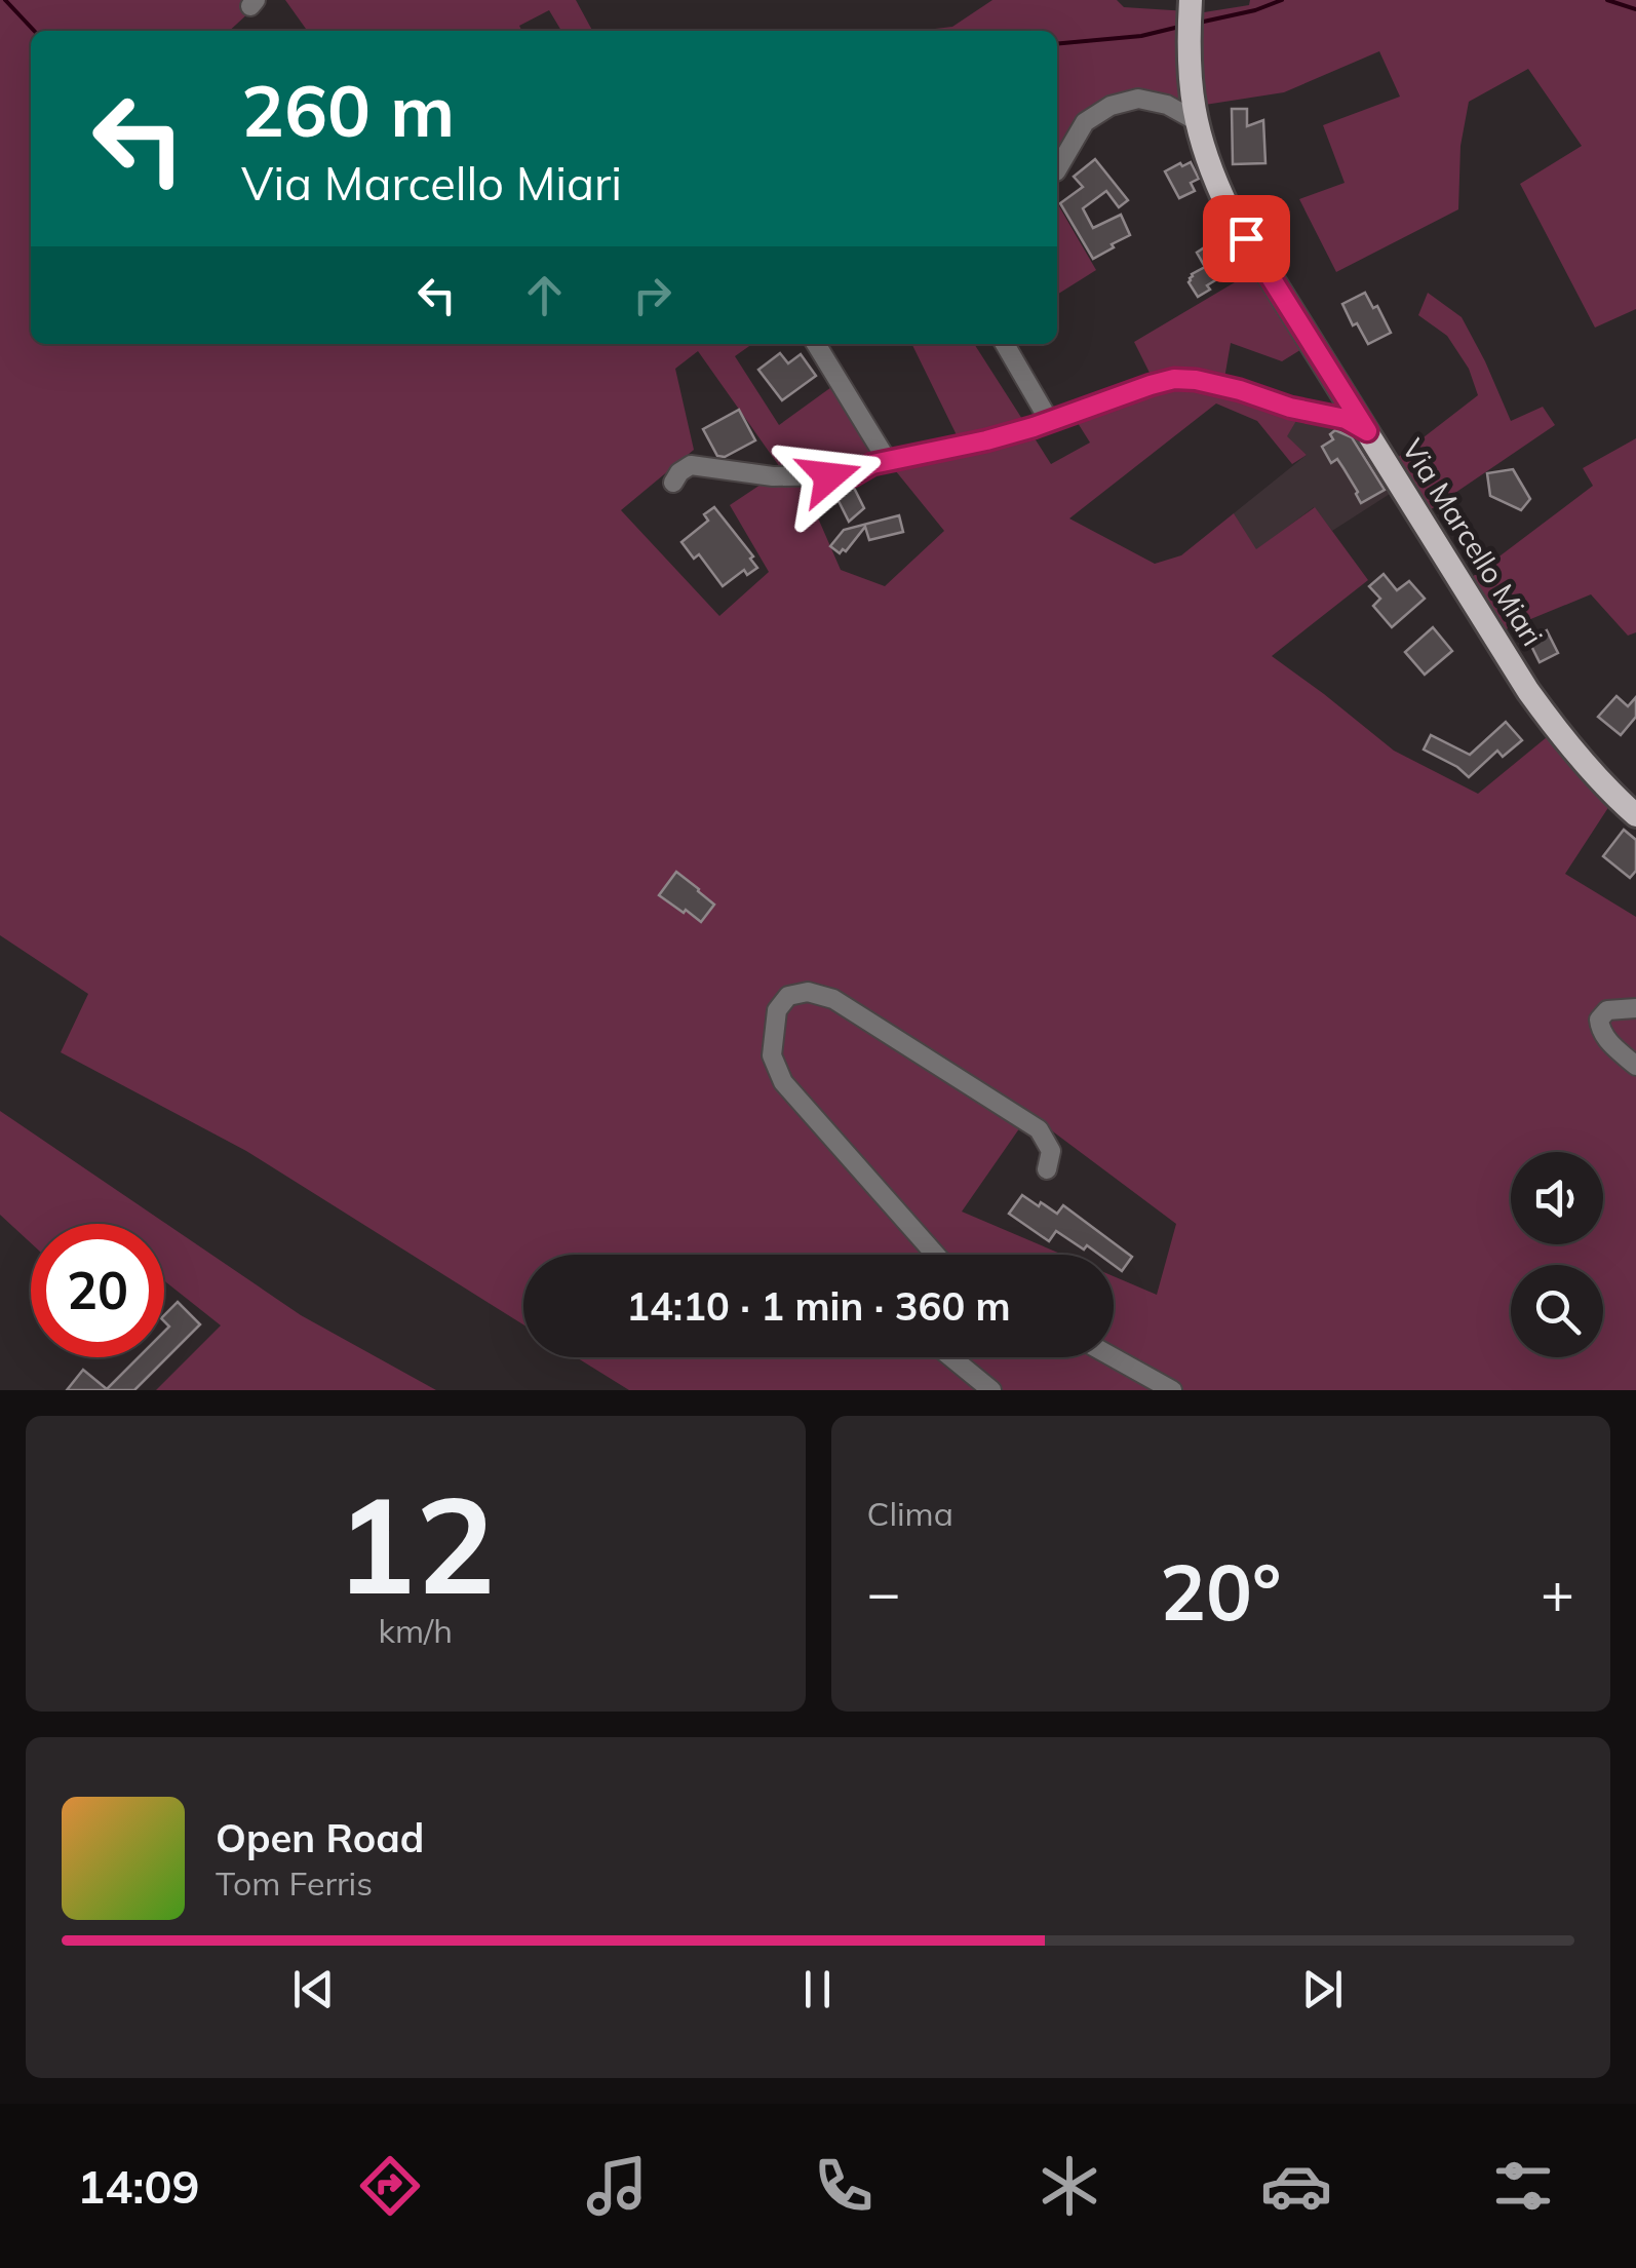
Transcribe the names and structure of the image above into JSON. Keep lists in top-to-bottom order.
{
  "streets": {
    "main road": ["Via Marcello Miari"]
  },
  "page": {
    "turn": ["260 m", "Via Marcello Miari"],
    "limit": "20",
    "trip": "14:10 · 1 min · 360 m",
    "tile": [
      ["12", "km/h"],
      "Clima"
    ],
    "heat": ["−", "20°", "+"],
    "song": ["Open Road", "Tom Ferris"],
    "tabs": "14:09"
  }
}
